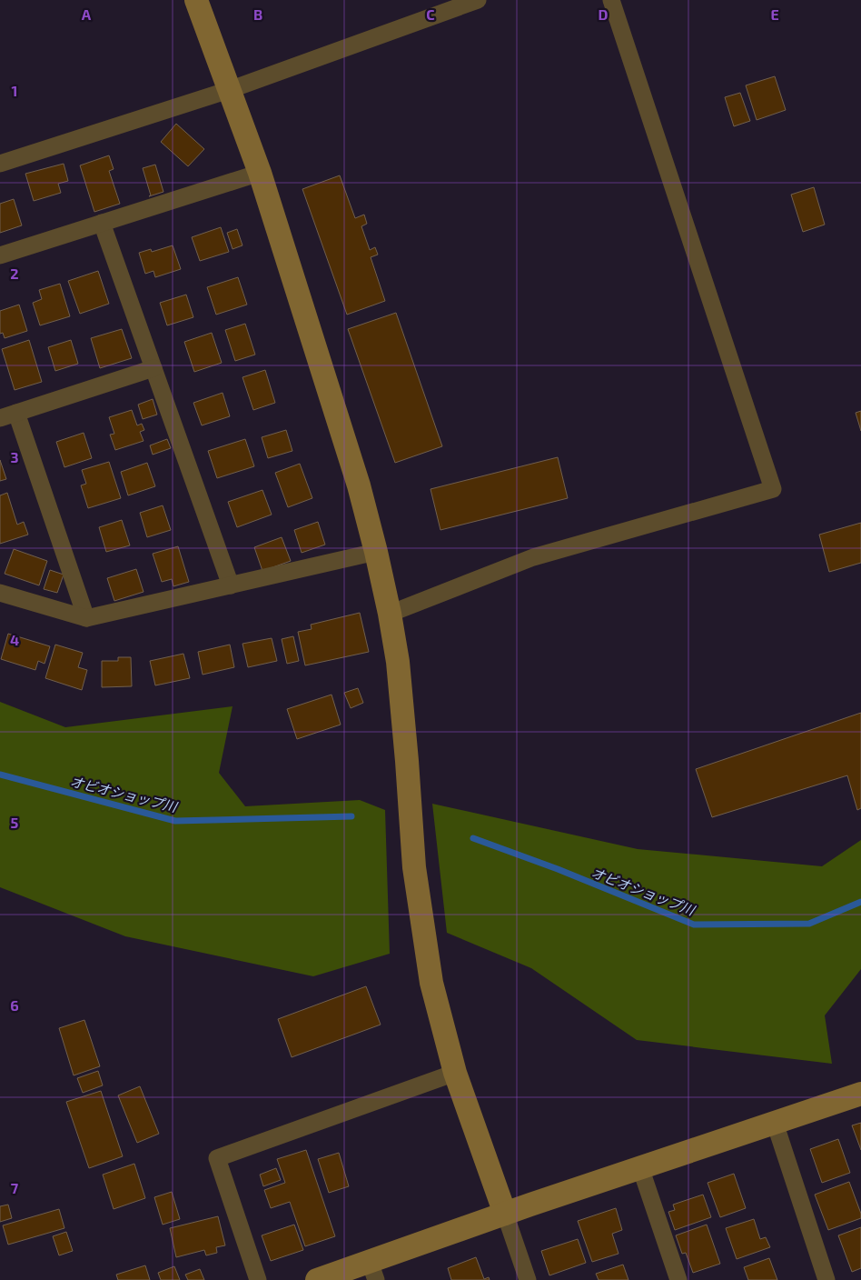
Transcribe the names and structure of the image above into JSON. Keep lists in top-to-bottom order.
{
  "water": ["オビオショップ川"],
  "grid": {
    "columns": [
      "A",
      "B",
      "C",
      "D",
      "E"
    ],
    "rows": [
      "1",
      "2",
      "3",
      "4",
      "5",
      "6",
      "7"
    ]
  }
}
